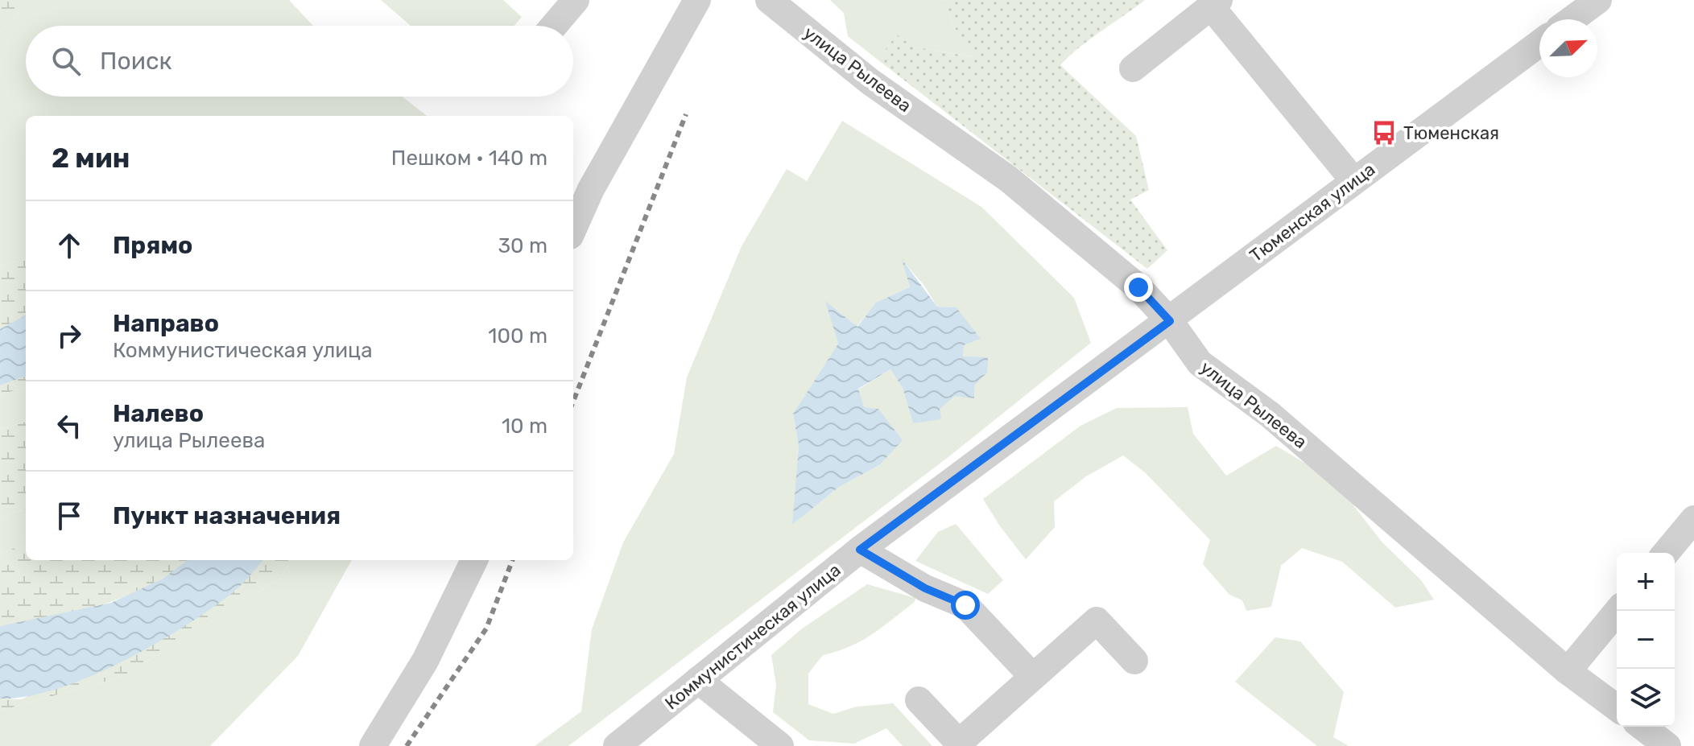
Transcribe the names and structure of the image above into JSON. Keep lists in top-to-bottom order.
{
  "streets": {
    "street": ["улица Рылеева", "Тюменская улица", "Коммунистическая улица"]
  },
  "crossings": [
    ["улица Рылеева", "Тюменская улица"],
    ["улица Рылеева", "Коммунистическая улица"],
    ["Тюменская улица", "Коммунистическая улица"]
  ],
  "places": {
    "bus stop": ["Тюменская"]
  },
  "north": "top right",
  "page": {
    "search": "Поиск",
    "heading": ["2 мин", "Пешком · 140 m"],
    "list": [
      ["Прямо", "30 m"],
      ["Направо", "Коммунистическая улица", "100 m"],
      ["Налево", "улица Рылеева", "10 m"],
      "Пункт назначения"
    ],
    "map_buttons": ["+", "−"]
  }
}
